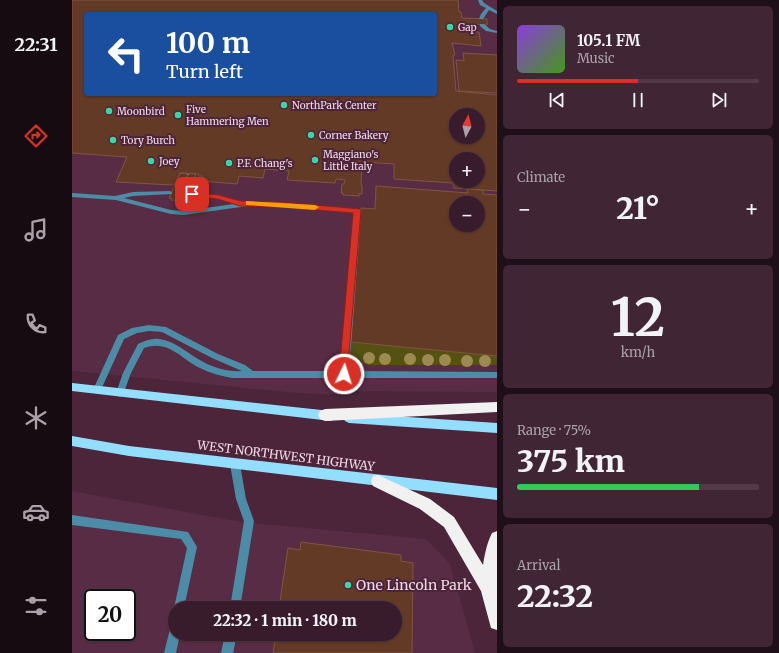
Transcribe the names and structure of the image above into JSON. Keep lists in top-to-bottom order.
{
  "streets": {
    "main road": ["WEST NORTHWEST HIGHWAY"]
  },
  "places": [
    "Gap",
    "NorthPark Center",
    "Moonbird",
    "Five Hammering Men",
    "Corner Bakery",
    "Tory Burch",
    "Maggiano's Little Italy",
    "Joey",
    "P.F. Chang's",
    "One Lincoln Park"
  ],
  "north": "top",
  "page": {
    "tabs": "22:31",
    "turn": ["100 m", "Turn left"],
    "song": ["105.1 FM", "Music"],
    "map_buttons": ["+", "−"],
    "tile": [
      "Climate",
      ["12", "km/h"],
      ["Range · 75%", "375 km"],
      ["Arrival", "22:32"]
    ],
    "heat": ["−", "21°", "+"],
    "limit": "20",
    "trip": "22:32 · 1 min · 180 m"
  }
}
